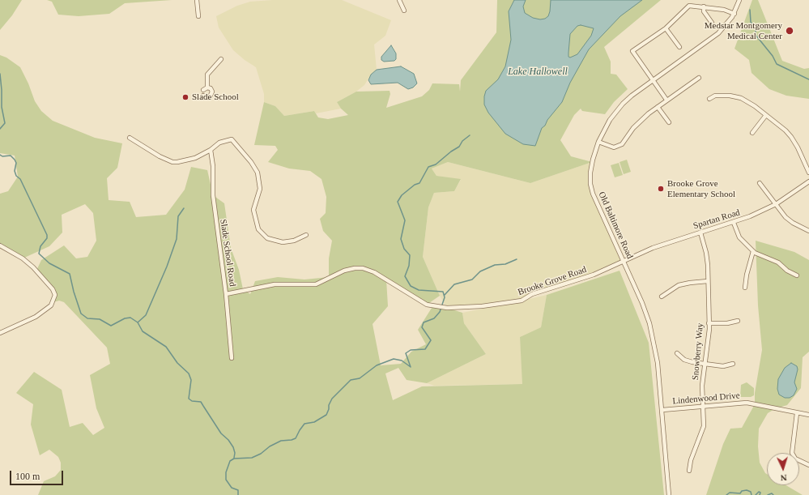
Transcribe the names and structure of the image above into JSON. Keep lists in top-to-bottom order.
{
  "streets": {
    "street": [
      "Spartan Road",
      "Old Baltimore Road",
      "Slade School Road",
      "Brooke Grove Road",
      "Snowberry Way",
      "Lindenwood Drive"
    ]
  },
  "crossings": [
    ["Spartan Road", "Old Baltimore Road"],
    ["Spartan Road", "Brooke Grove Road"],
    ["Spartan Road", "Snowberry Way"],
    ["Old Baltimore Road", "Brooke Grove Road"],
    ["Old Baltimore Road", "Lindenwood Drive"],
    ["Slade School Road", "Brooke Grove Road"],
    ["Snowberry Way", "Lindenwood Drive"]
  ],
  "water": ["Lake Hallowell"],
  "places": ["Medstar Montgomery Medical Center", "Slade School", "Brooke Grove Elementary School"],
  "scale_bar": "100 m",
  "north": "bottom"
}
